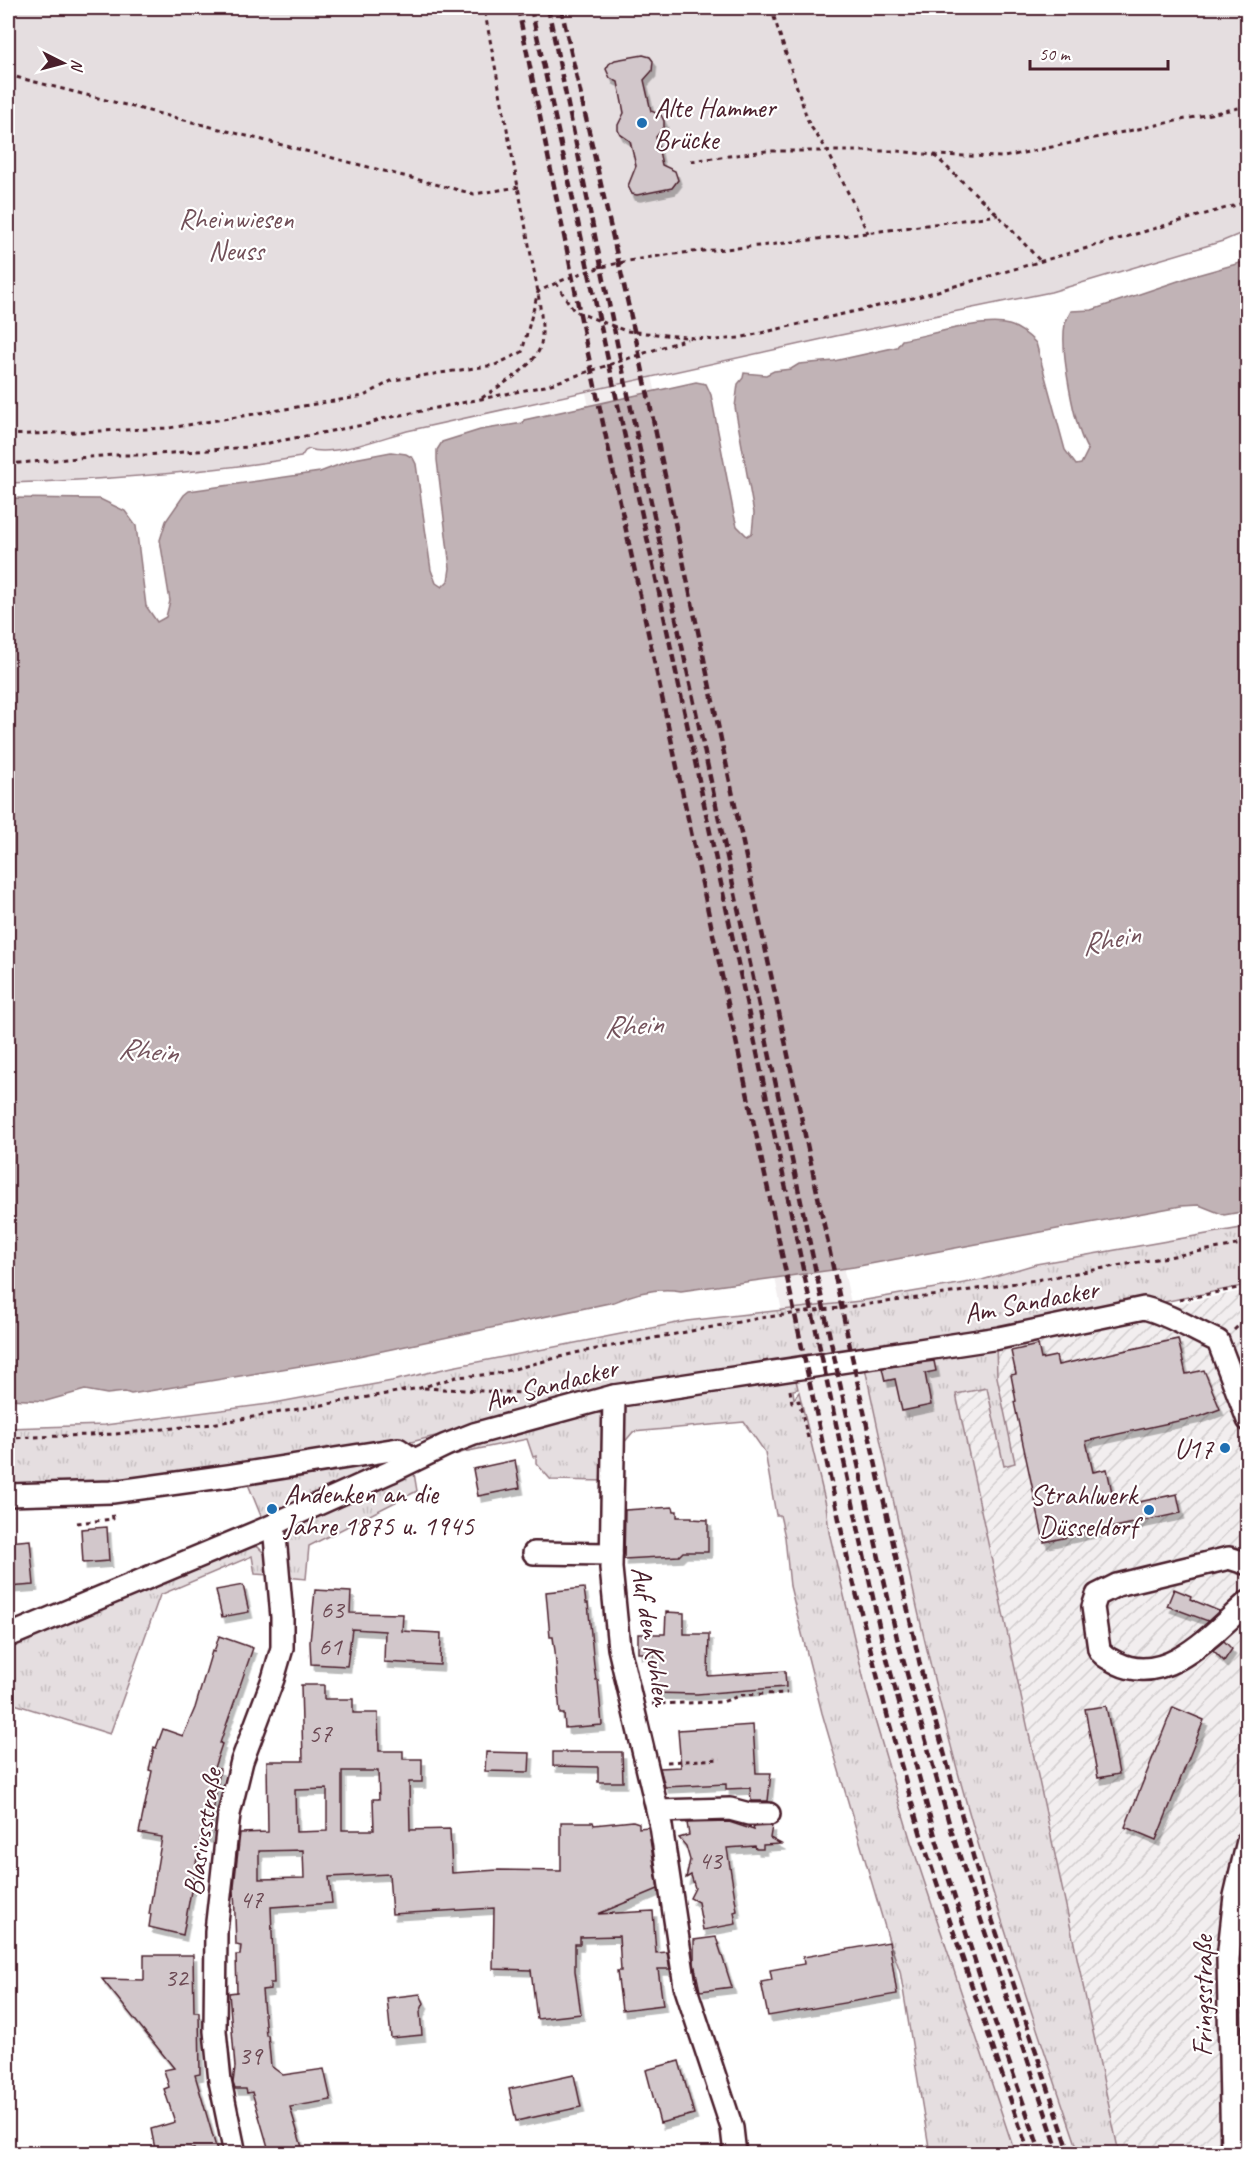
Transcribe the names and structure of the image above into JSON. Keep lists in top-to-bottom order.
{
  "streets": {
    "street": [
      "Am Sandacker",
      "Auf den Kuhlen",
      "Blasiusstraße",
      "Fringsstraße"
    ]
  },
  "crossings": [
    ["Am Sandacker", "Auf den Kuhlen"],
    ["Am Sandacker", "Blasiusstraße"]
  ],
  "water": ["Rhein"],
  "parks": ["Rheinwiesen Neuss"],
  "places": [
    "Alte Hammer Brücke",
    "U17",
    "Andenken an die Jahre 1875 u. 1945",
    "Strahlwerk Düsseldorf"
  ],
  "house_numbers": [
    "63",
    "61",
    "57",
    "43",
    "47",
    "32",
    "39"
  ],
  "scale_bar": "50 m",
  "north": "right"
}
